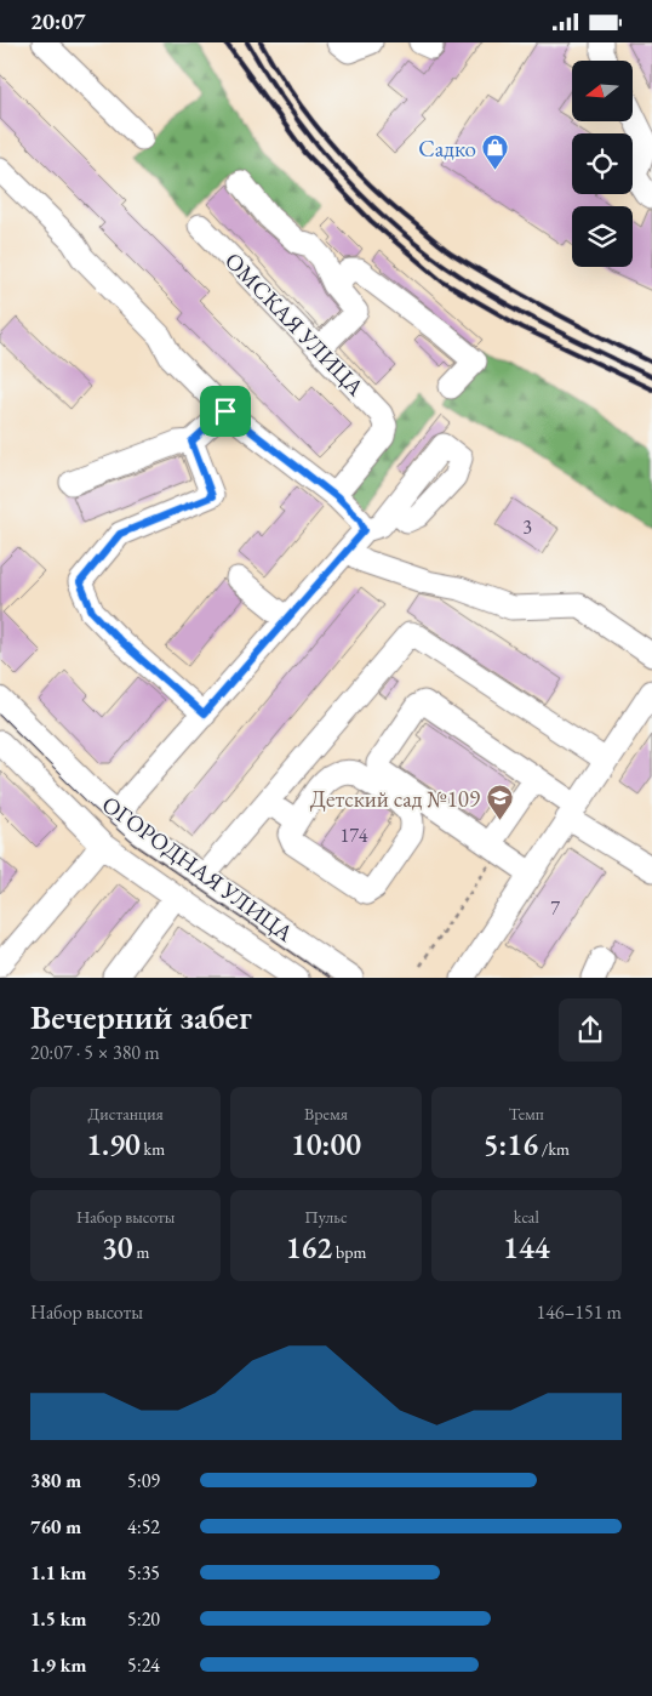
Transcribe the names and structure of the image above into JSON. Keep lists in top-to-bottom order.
{
  "streets": {
    "street": ["ОМСКАЯ УЛИЦА", "ОГОРОДНАЯ УЛИЦА"]
  },
  "places": {
    "shop": ["Садко"],
    "school or university": ["Детский сад №109"]
  },
  "house_numbers": ["3", "174", "7"],
  "north": "left",
  "page": {
    "status": "20:07",
    "heading": ["Вечерний забег", "20:07 · 5 × 380 m"],
    "stats": [
      ["Дистанция", "1.90 km"],
      ["Время", "10:00"],
      ["Темп", "5:16 /km"],
      ["Набор высоты", "30 m"],
      ["Пульс", "162 bpm"],
      ["kcal", "144"]
    ],
    "chart": ["Набор высоты", "146–151 m"],
    "list": [
      {
        "name": "380 m",
        "note": "5:09"
      },
      {
        "name": "760 m",
        "note": "4:52"
      },
      {
        "name": "1.1 km",
        "note": "5:35"
      },
      {
        "name": "1.5 km",
        "note": "5:20"
      },
      {
        "name": "1.9 km",
        "note": "5:24"
      }
    ]
  }
}
